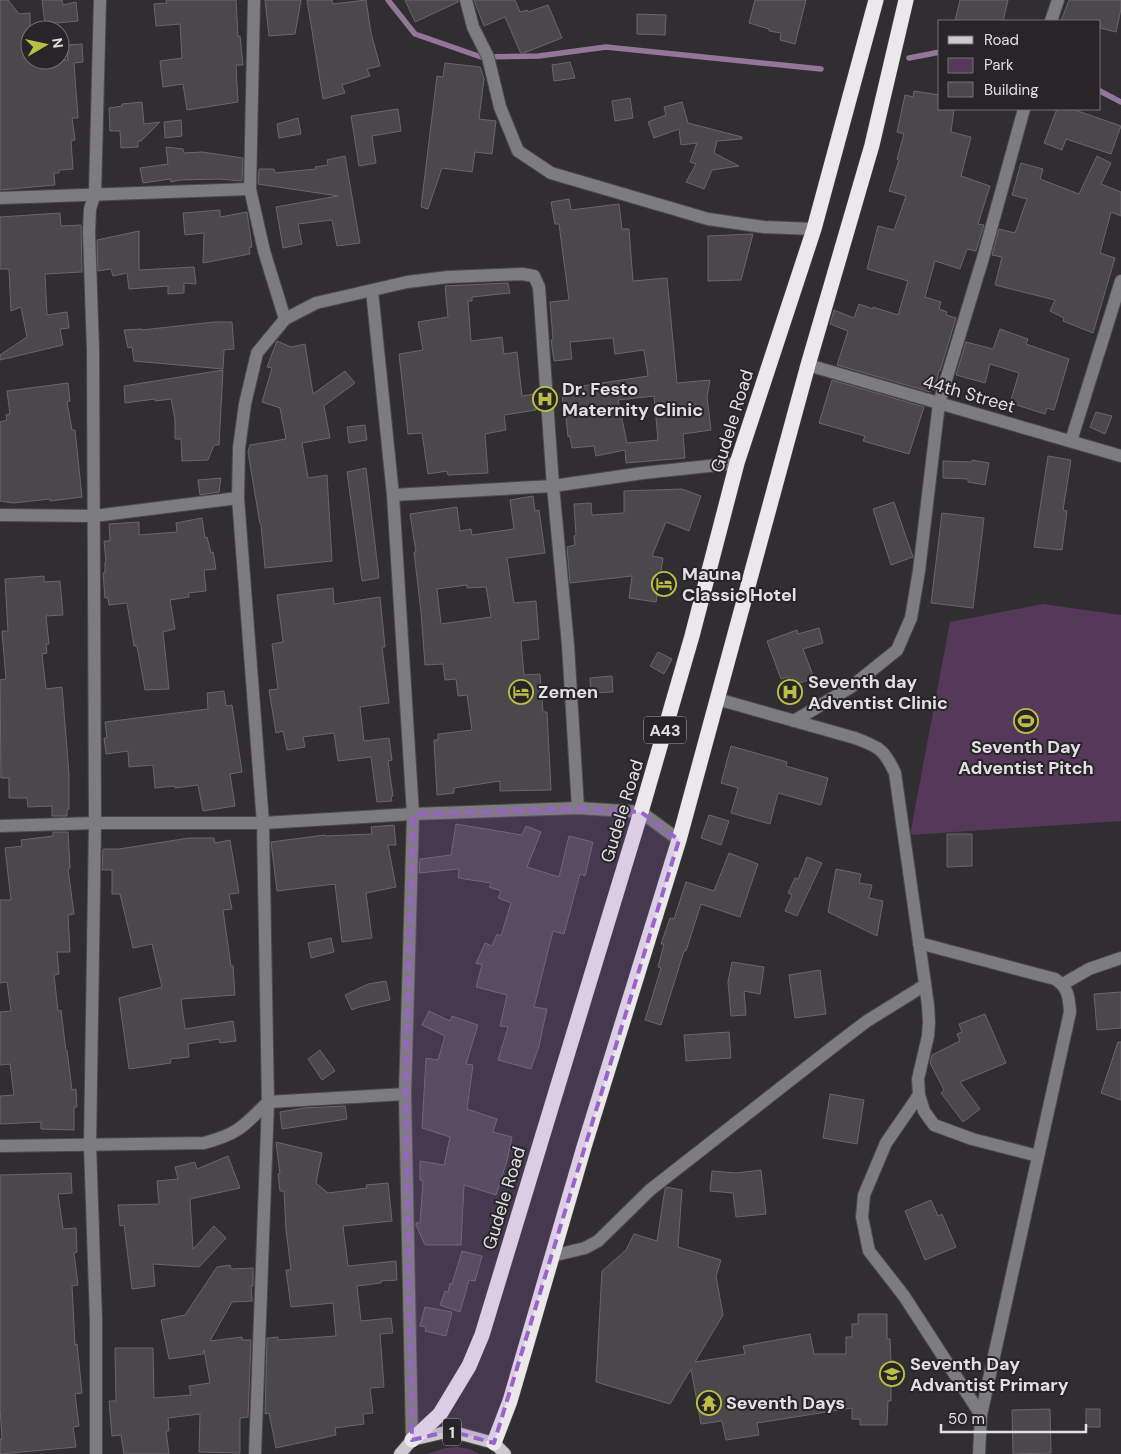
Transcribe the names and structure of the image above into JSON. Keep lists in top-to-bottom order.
{
  "streets": {
    "highway": ["Gudele Road", "A43"],
    "main road": ["1"],
    "street": ["44th Street"]
  },
  "crossings": [
    ["44th Street", "A43"],
    ["Gudele Road", "1"],
    ["A43", "1"]
  ],
  "places": {
    "hospital": ["Dr. Festo Maternity Clinic", "Seventh day Adventist Clinic"],
    "hotel": ["Mauna Classic Hotel", "Zemen"],
    "sports": ["Seventh Day Adventist Pitch"],
    "school or university": ["Seventh Day Advantist Primary"],
    "temple": ["Seventh Days"]
  },
  "legend": ["Road", "Park", "Building"],
  "scale_bar": "50 m",
  "north": "right"
}
